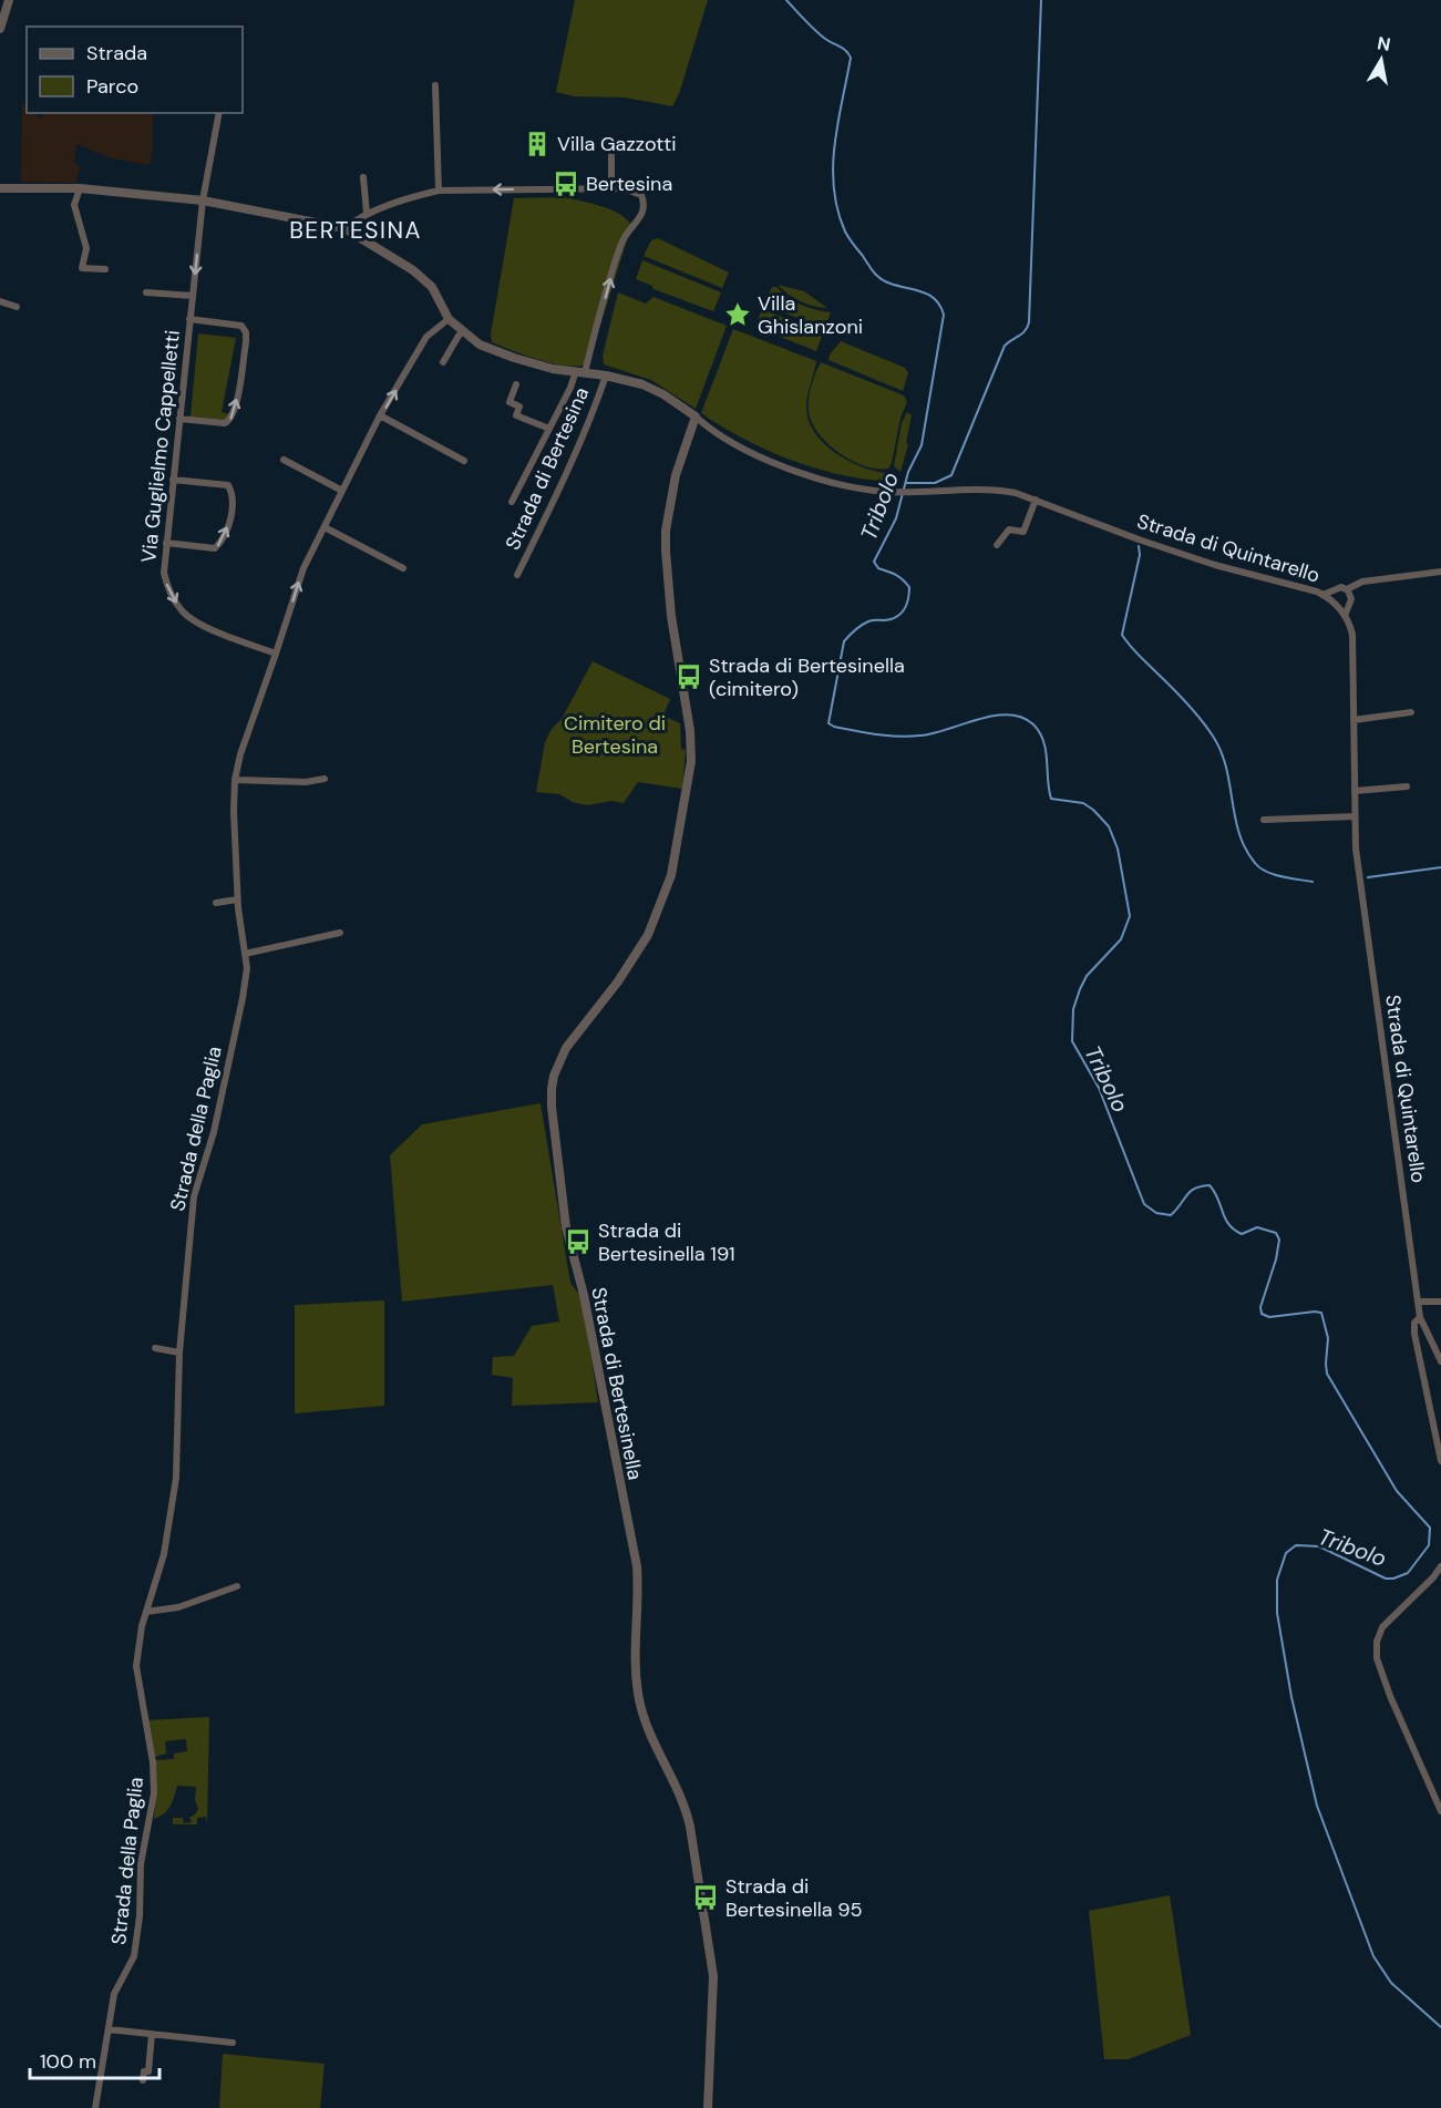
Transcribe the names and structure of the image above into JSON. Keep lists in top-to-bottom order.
{
  "streets": {
    "street": [
      "Via Guglielmo Cappelletti",
      "Strada di Bertesina",
      "Strada di Quintarello",
      "Strada della Paglia",
      "Strada di Bertesinella"
    ]
  },
  "crossings": [
    ["Via Guglielmo Cappelletti", "Strada di Bertesina"],
    ["Via Guglielmo Cappelletti", "Strada della Paglia"],
    ["Strada di Bertesina", "Strada di Quintarello"],
    ["Strada di Bertesina", "Strada della Paglia"],
    ["Strada di Bertesina", "Strada di Bertesinella"],
    ["Strada di Quintarello", "Strada di Bertesinella"]
  ],
  "one_way": ["Via Guglielmo Cappelletti"],
  "districts": ["BERTESINA"],
  "water": ["Tribolo"],
  "parks": ["Cimitero di Bertesina"],
  "places": {
    "building": ["Villa Gazzotti"],
    "bus stop": [
      "Bertesina",
      "Strada di Bertesinella (cimitero)",
      "Strada di Bertesinella 191",
      "Strada di Bertesinella 95"
    ],
    "place": ["Villa Ghislanzoni"]
  },
  "legend": ["Strada", "Parco"],
  "scale_bar": "100 m",
  "north": "top"
}
